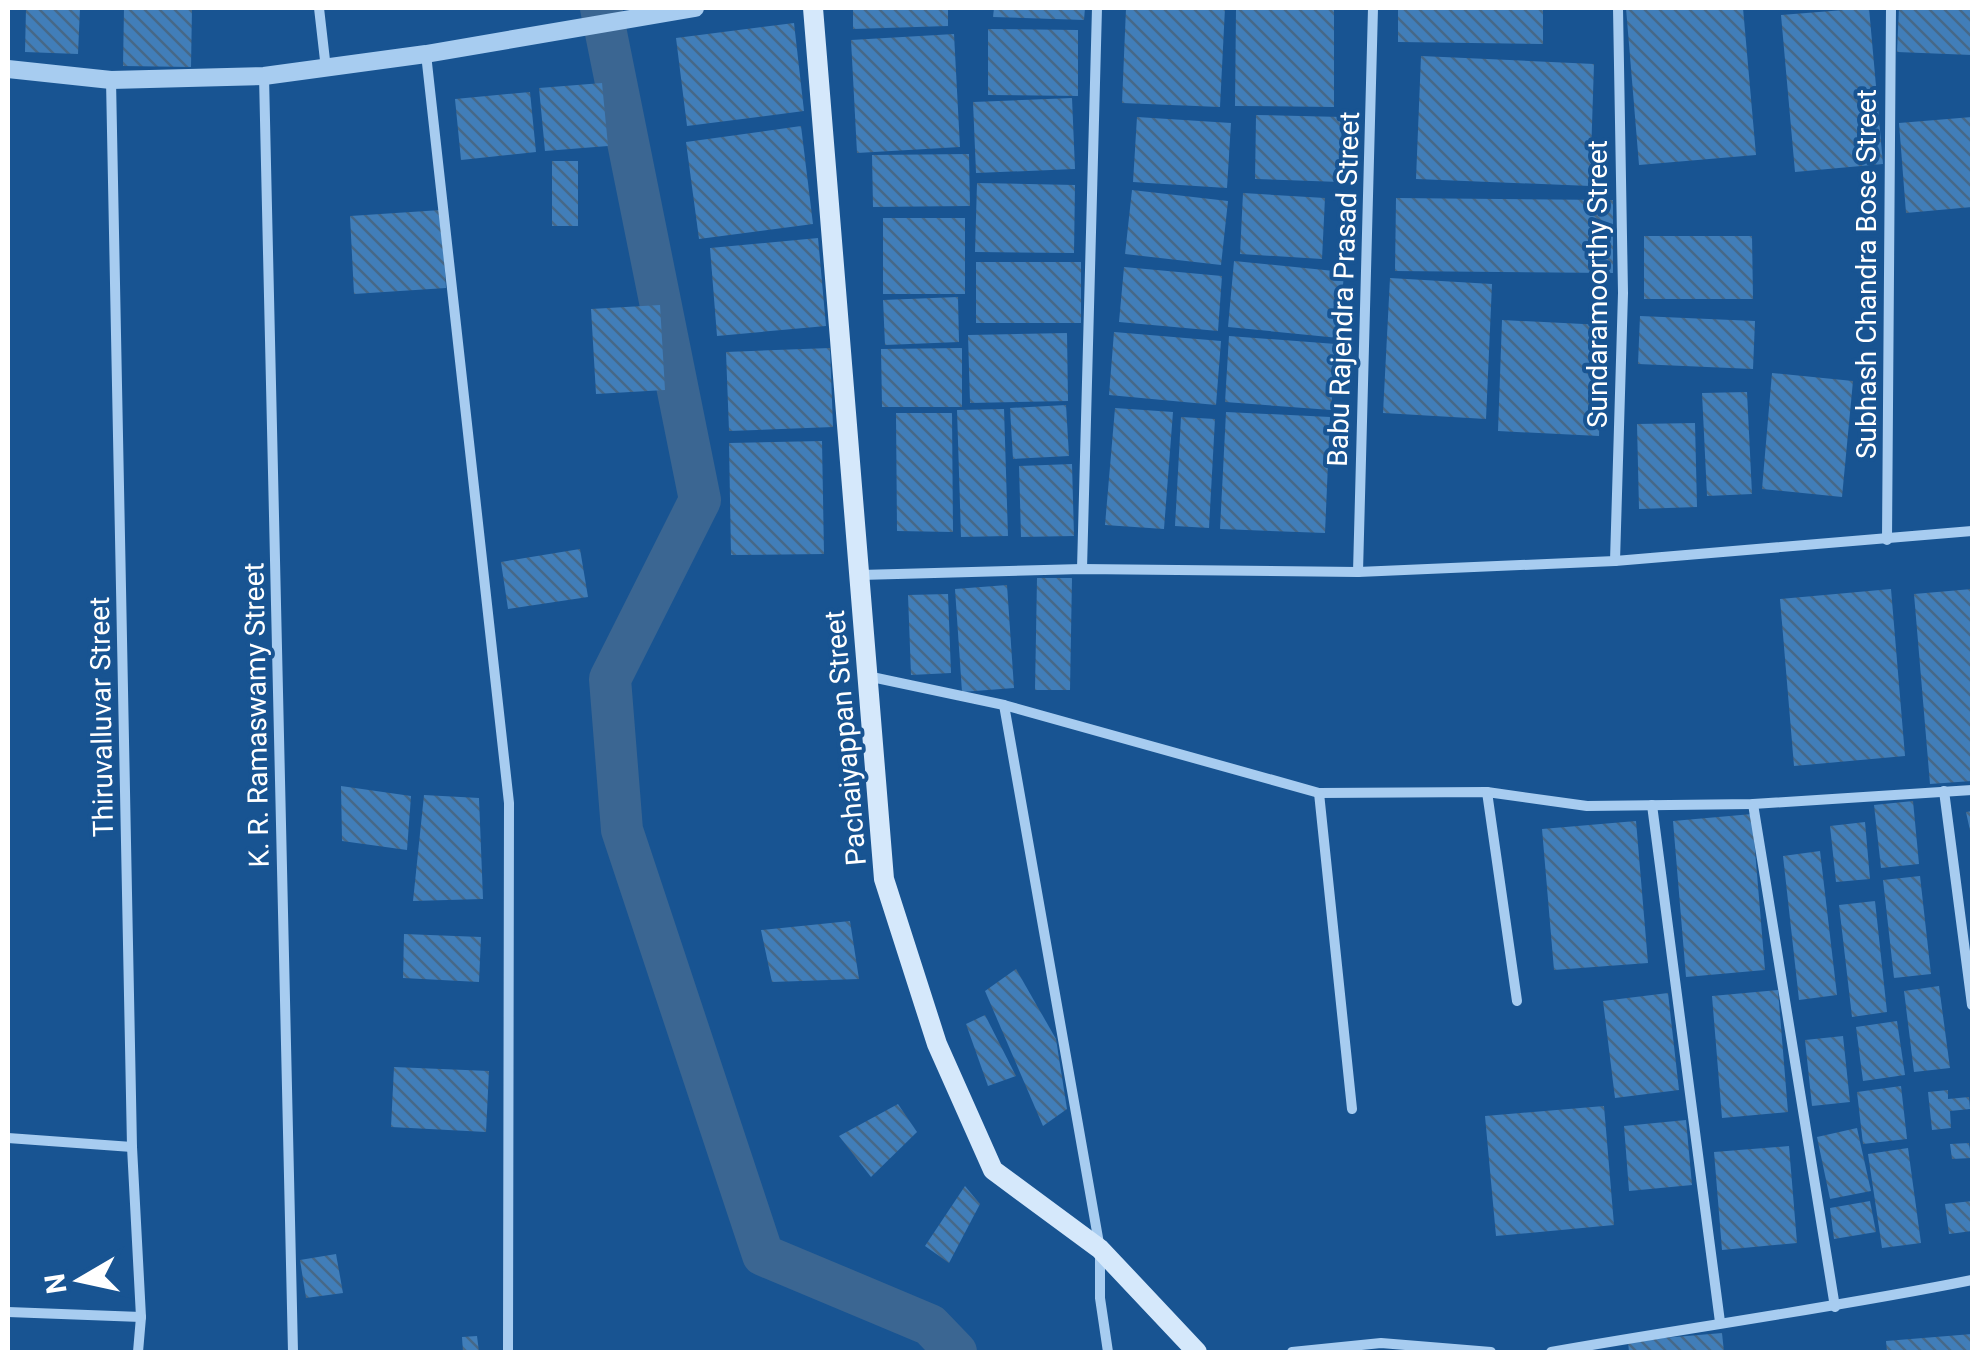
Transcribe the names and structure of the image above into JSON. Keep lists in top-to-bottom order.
{
  "streets": {
    "main road": ["Pachaiyappan Street"],
    "street": [
      "Subhash Chandra Bose Street",
      "Sundaramoorthy Street",
      "Babu Rajendra Prasad Street",
      "K. R. Ramaswamy Street",
      "Thiruvalluvar Street"
    ]
  },
  "north": "left"
}
